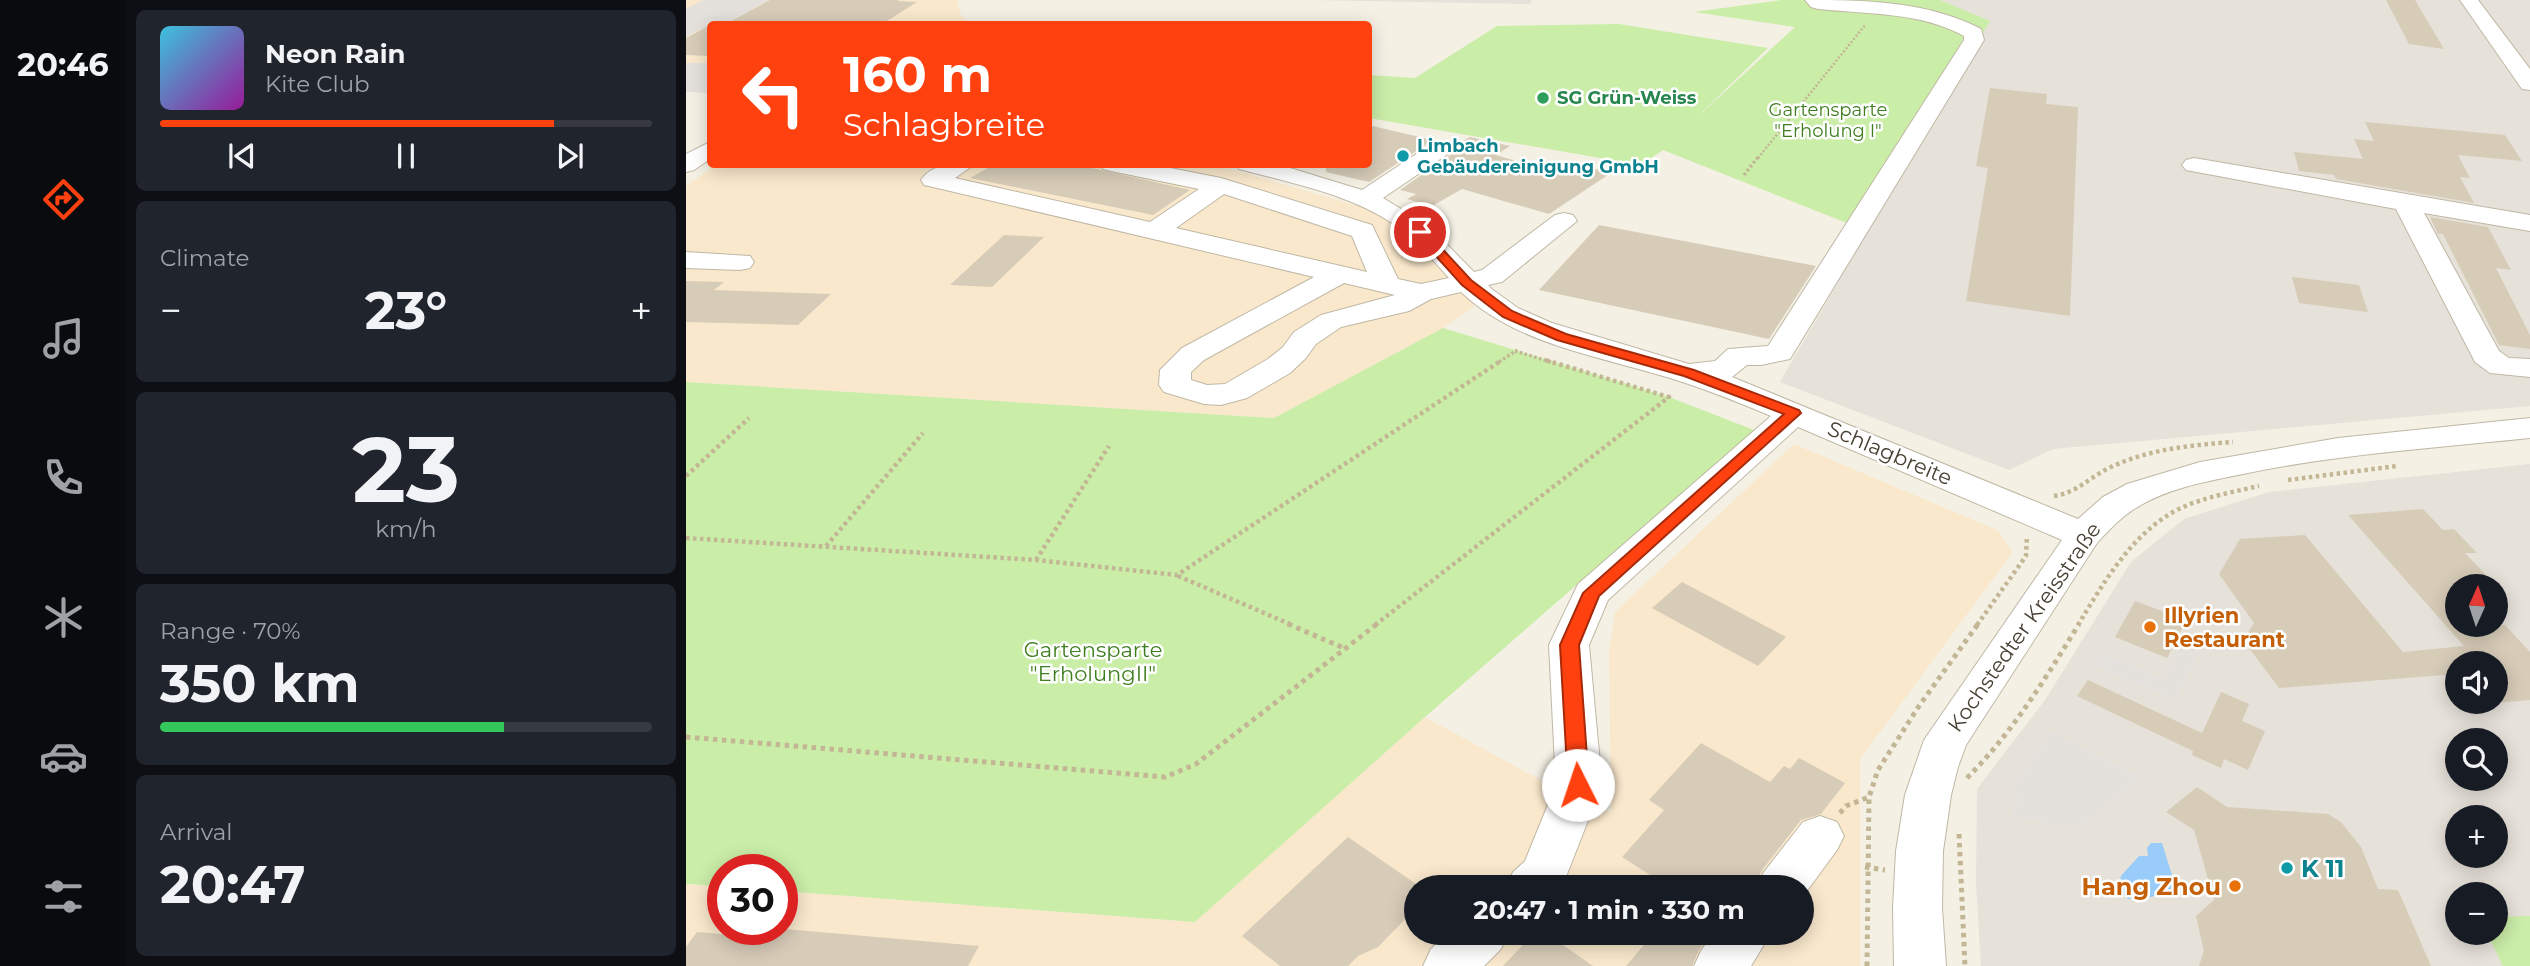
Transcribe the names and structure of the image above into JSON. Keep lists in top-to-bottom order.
{
  "streets": {
    "street": ["Schlagbreite", "Kochstedter Kreisstraße"]
  },
  "crossings": [
    ["Schlagbreite", "Kochstedter Kreisstraße"]
  ],
  "parks": ["Gartensparte \"Erholung I\"", "Gartensparte \"ErholungII\""],
  "places": [
    "SG Grün-Weiss",
    "Limbach Gebäudereinigung GmbH",
    "Illyrien Restaurant",
    "K 11",
    "Hang Zhou"
  ],
  "north": "top",
  "page": {
    "tabs": "20:46",
    "turn": ["160 m", "Schlagbreite"],
    "song": ["Neon Rain", "Kite Club"],
    "tile": [
      "Climate",
      ["23", "km/h"],
      ["Range · 70%", "350 km"],
      ["Arrival", "20:47"]
    ],
    "heat": ["−", "23°", "+"],
    "map_buttons": ["+", "−"],
    "limit": "30",
    "trip": "20:47 · 1 min · 330 m"
  }
}
